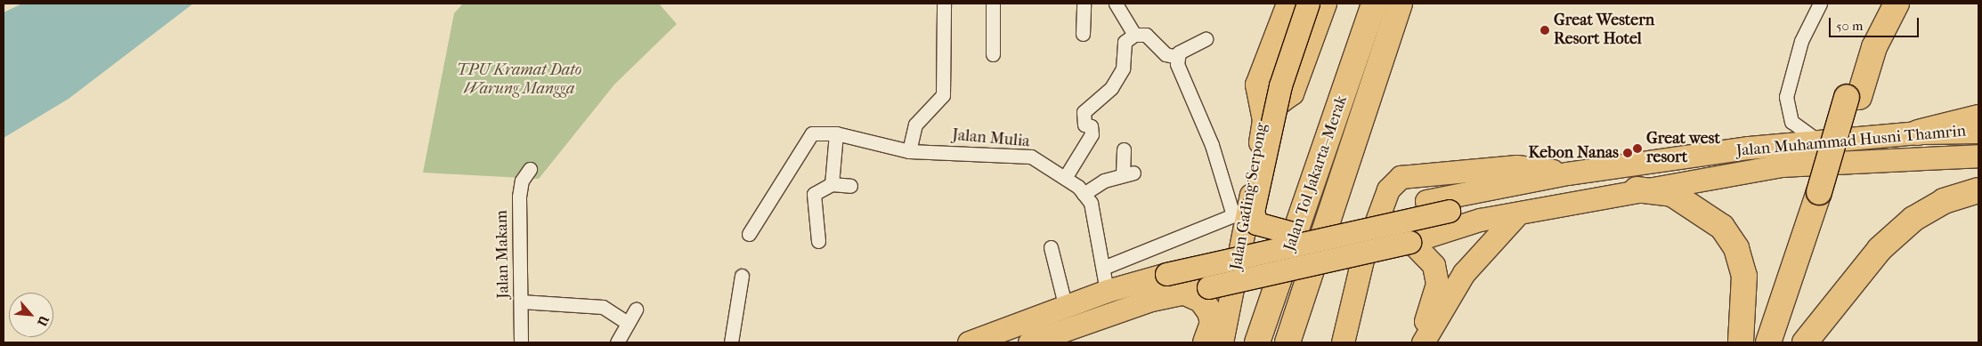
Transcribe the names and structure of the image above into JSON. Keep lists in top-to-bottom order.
{
  "streets": {
    "highway": ["Jalan Tol Jakarta–Merak"],
    "main road": ["Jalan Muhammad Husni Thamrin", "Jalan Gading Serpong"],
    "street": ["Jalan Mulia", "Jalan Makam"]
  },
  "parks": ["TPU Kramat Dato Warung Mangga"],
  "places": ["Great Western Resort Hotel", "Great west resort", "Kebon Nanas"],
  "scale_bar": "50 m",
  "north": "bottom right"
}
